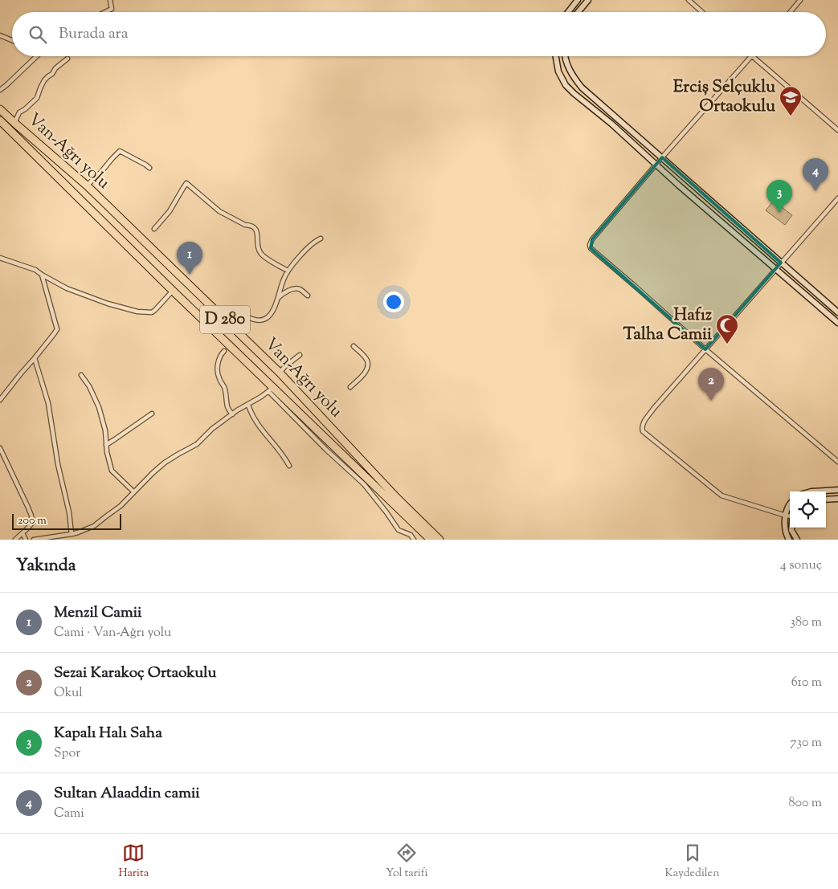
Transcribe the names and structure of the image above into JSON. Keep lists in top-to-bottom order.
{
  "streets": {
    "highway": ["Van-Ağrı yolu", "D 280"]
  },
  "crossings": [
    ["Van-Ağrı yolu", "D 280"]
  ],
  "places": {
    "school or university": ["Erciş Selçuklu Ortaokulu"],
    "mosque": ["Hafız Talha Camii"]
  },
  "scale_bar": "200 m",
  "page": {
    "search": "Burada ara",
    "pins": [
      "4",
      "3",
      "1",
      "2"
    ],
    "scale": "200 m",
    "heading": ["Yakında", "4 sonuç"],
    "list": [
      {
        "mark": "1",
        "name": "Menzil Camii",
        "note": "Cami · Van-Ağrı yolu",
        "value": "380 m"
      },
      {
        "mark": "2",
        "name": "Sezai Karakoç Ortaokulu",
        "note": "Okul",
        "value": "610 m"
      },
      {
        "mark": "3",
        "name": "Kapalı Halı Saha",
        "note": "Spor",
        "value": "730 m"
      },
      {
        "mark": "4",
        "name": "Sultan Alaaddin camii",
        "note": "Cami",
        "value": "800 m"
      }
    ],
    "nav": ["Harita", "Yol tarifi", "Kaydedilen"]
  }
}
